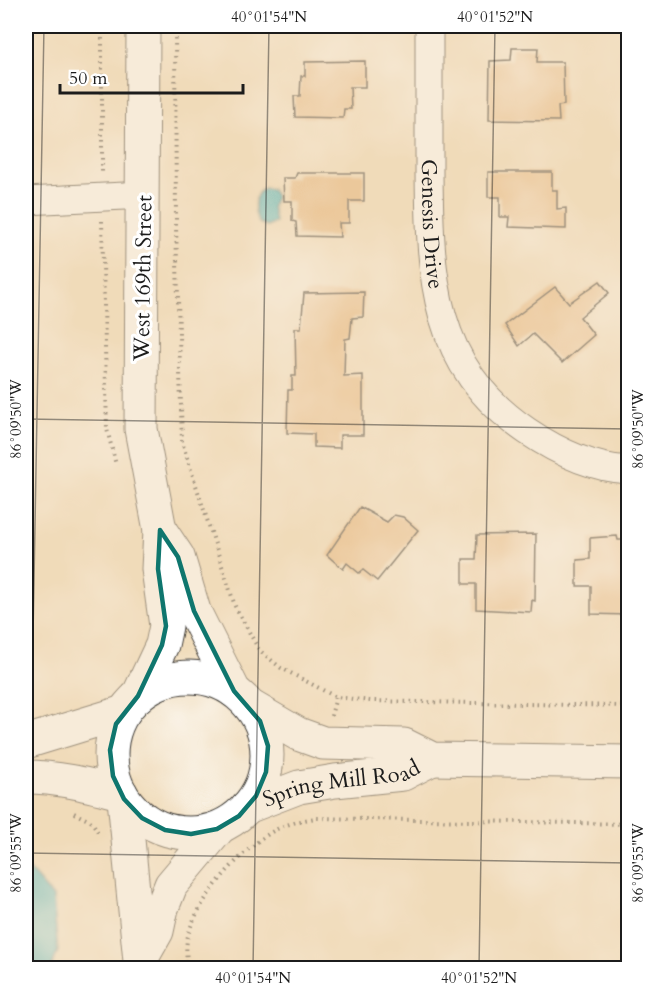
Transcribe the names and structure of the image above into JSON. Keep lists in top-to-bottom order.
{
  "streets": {
    "street": ["Genesis Drive", "West 169th Street", "Spring Mill Road"]
  },
  "crossings": [
    ["West 169th Street", "Spring Mill Road"]
  ],
  "scale_bar": "50 m",
  "coordinates": [
    "40°01'54\"N",
    "40°01'52\"N",
    "86°09'50\"W",
    "86°09'55\"W"
  ]
}
